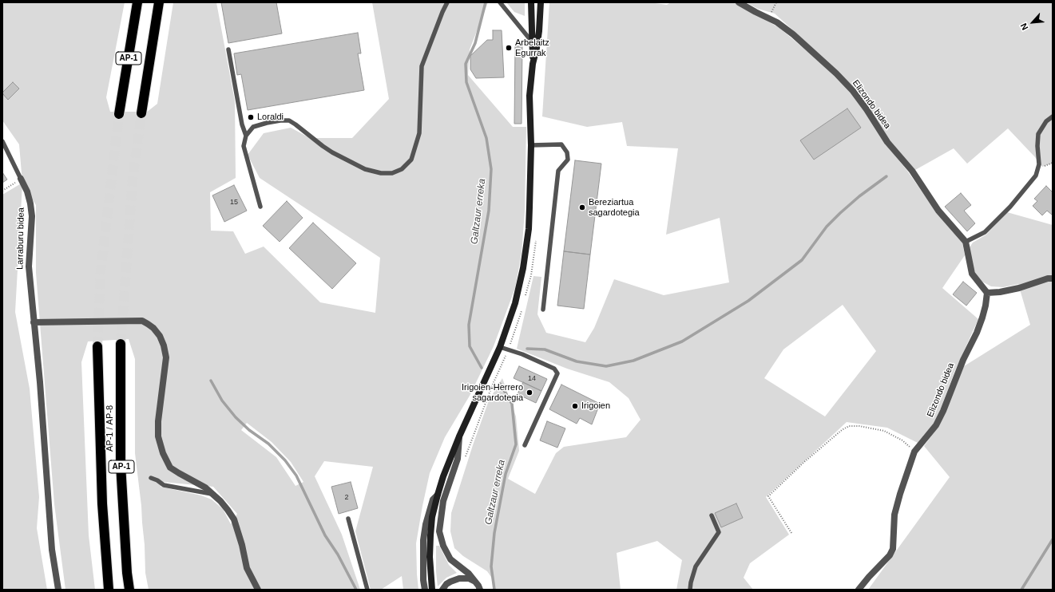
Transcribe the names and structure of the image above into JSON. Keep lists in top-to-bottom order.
{
  "streets": {
    "highway": ["AP-1", "AP-1 / AP-8"],
    "street": ["Elizondo bidea", "Larraburu bidea"]
  },
  "water": ["Galtzaur erreka"],
  "places": [
    "Arbelaitz Egurrak",
    "Loraldi",
    "Bereziartua sagardotegia",
    "Irigoien-Herrero sagardotegia",
    "Irigoien"
  ],
  "house_numbers": ["15", "14", "2"],
  "north": "bottom left"
}
